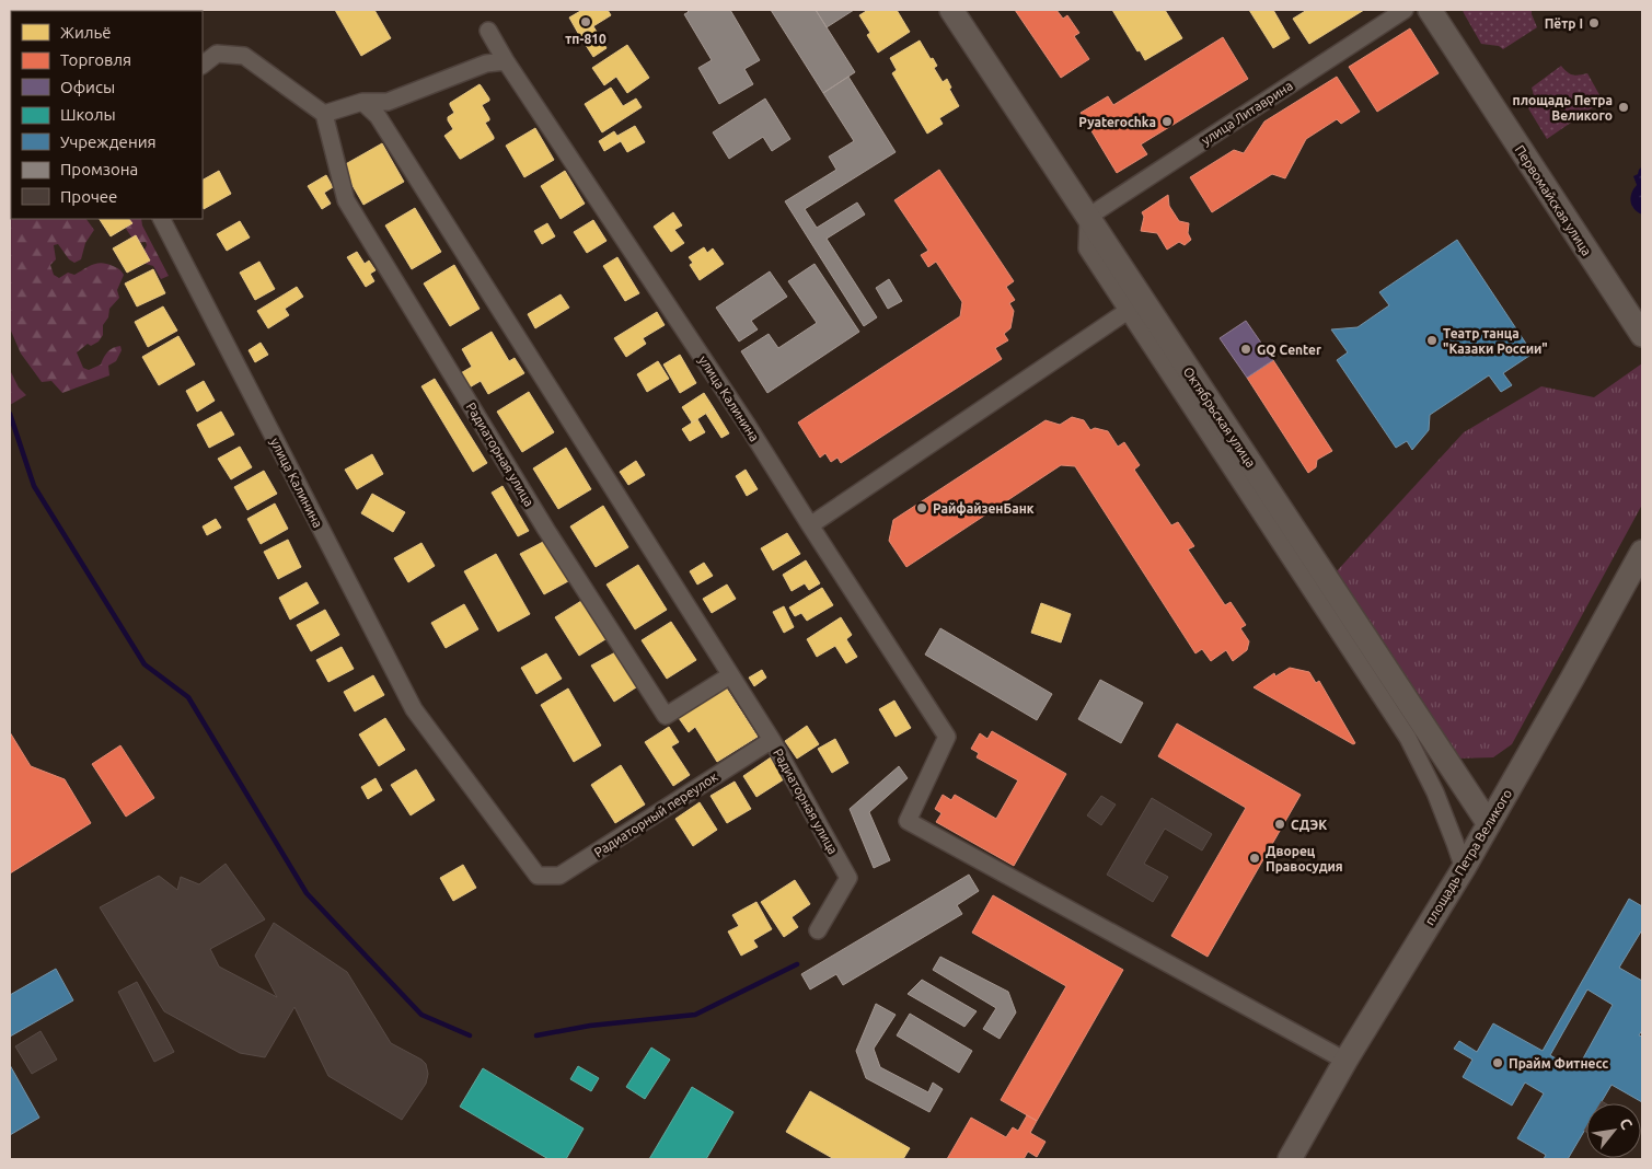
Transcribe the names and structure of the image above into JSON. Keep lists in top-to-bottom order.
{
  "streets": {
    "main road": ["Первомайская улица", "Октябрьская улица", "площадь Петра Великого"],
    "street": [
      "улица Литаврина",
      "улица Калинина",
      "Радиаторная улица",
      "Радиаторный переулок"
    ]
  },
  "crossings": [
    ["улица Литаврина", "Октябрьская улица"],
    ["улица Калинина", "Радиаторный переулок"],
    ["улица Калинина", "площадь Петра Великого"],
    ["Октябрьская улица", "площадь Петра Великого"],
    ["Радиаторная улица", "Радиаторный переулок"]
  ],
  "places": [
    "тп-810",
    "Пётр I",
    "площадь Петра Великого",
    "Pyaterochka",
    "Театр танца \"Казаки России\"",
    "GQ Center",
    "РайфайзенБанк",
    "СДЭК",
    "Дворец Правосудия",
    "Прайм Фитнесс"
  ],
  "legend": [
    "Жильё",
    "Торговля",
    "Офисы",
    "Школы",
    "Учреждения",
    "Промзона",
    "Прочее"
  ],
  "north": "top right"
}
